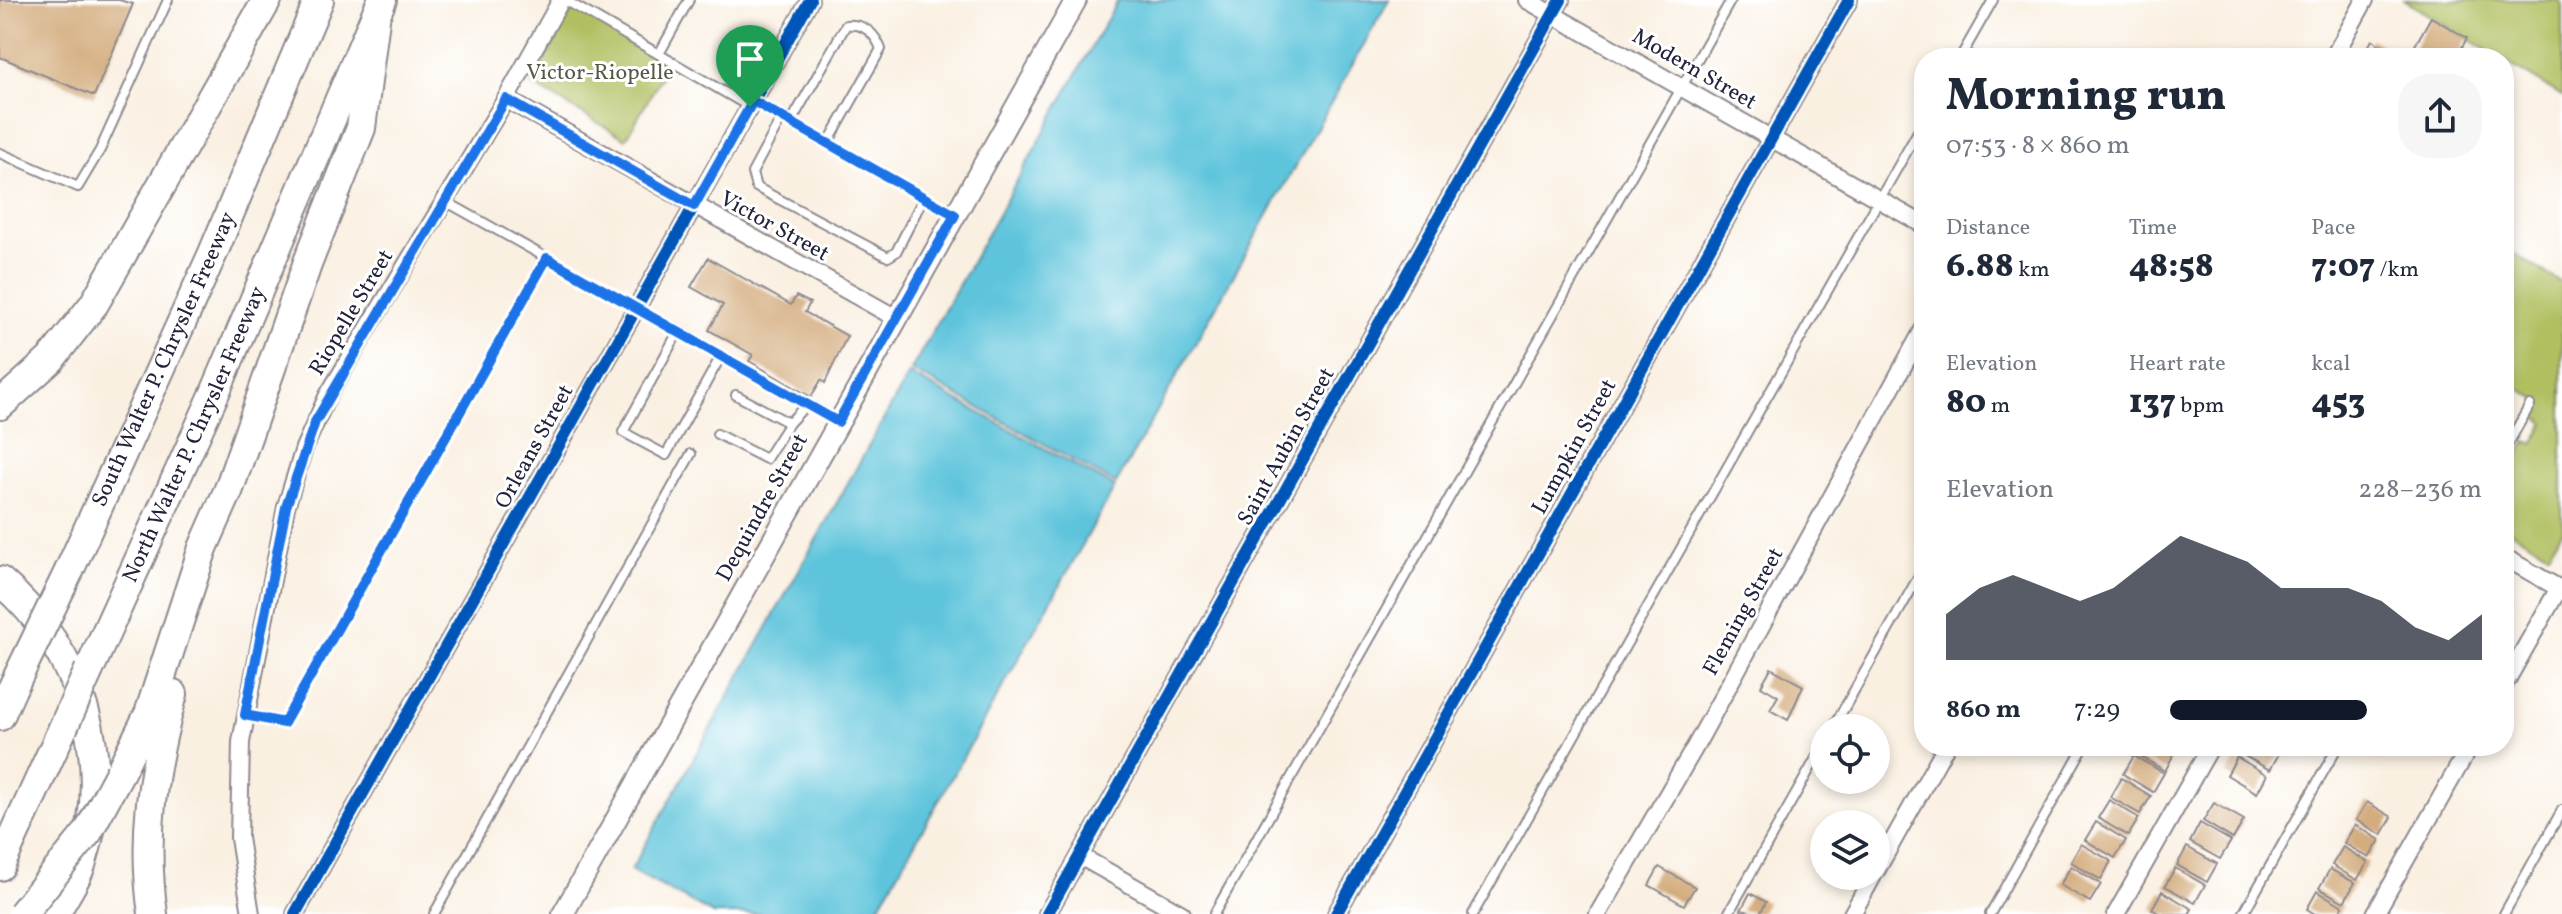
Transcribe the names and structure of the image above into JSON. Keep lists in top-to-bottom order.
{
  "streets": {
    "highway": ["South Walter P. Chrysler Freeway", "North Walter P. Chrysler Freeway"],
    "street": [
      "Modern Street",
      "Victor Street",
      "Riopelle Street",
      "Orleans Street",
      "Saint Aubin Street",
      "Lumpkin Street",
      "Dequindre Street",
      "Fleming Street"
    ]
  },
  "crossings": [
    ["Modern Street", "Saint Aubin Street"],
    ["Modern Street", "Lumpkin Street"],
    ["Victor Street", "Riopelle Street"],
    ["Victor Street", "Orleans Street"],
    ["Victor Street", "Dequindre Street"]
  ],
  "parks": ["Victor-Riopelle"],
  "page": {
    "heading": ["Morning run", "07:53 · 8 × 860 m"],
    "stats": [
      ["Distance", "6.88 km"],
      ["Time", "48:58"],
      ["Pace", "7:07 /km"],
      ["Elevation", "80 m"],
      ["Heart rate", "137 bpm"],
      ["kcal", "453"]
    ],
    "chart": ["Elevation", "228–236 m"],
    "list": [
      {
        "name": "860 m",
        "note": "7:29"
      }
    ]
  }
}
